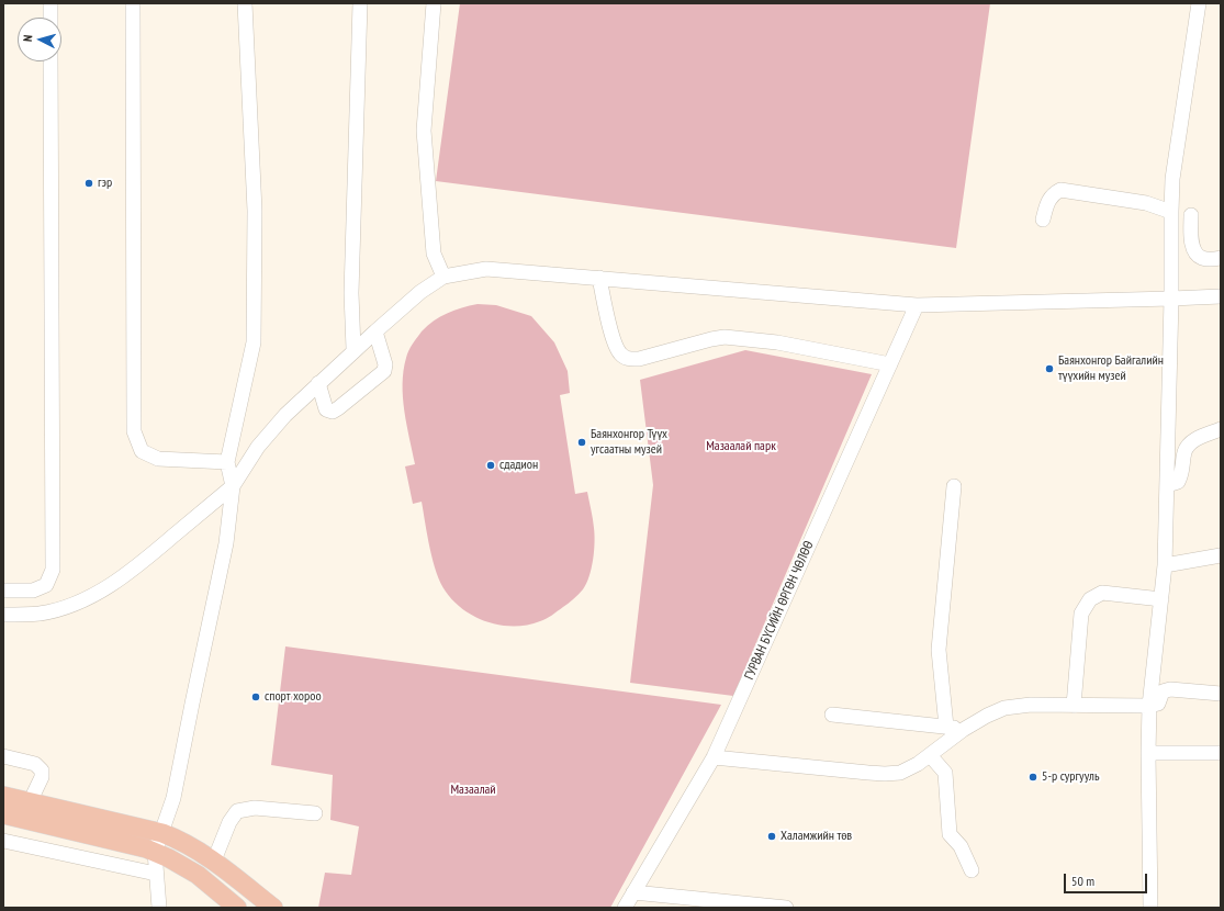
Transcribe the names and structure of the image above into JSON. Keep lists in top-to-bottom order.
{
  "streets": {
    "street": ["ГУРВАН БҮСИЙН ӨРГӨН ЧӨЛӨӨ"]
  },
  "parks": ["Мазаалай парк", "Мазаалай"],
  "places": [
    "гэр",
    "Баянхонгор Байгалийн түүхийн музей",
    "Баянхонгор Түүх угсаатны музей",
    "сдадион",
    "спорт хороо",
    "5-р сургууль",
    "Халамжийн төв"
  ],
  "scale_bar": "50 m",
  "north": "left"
}
